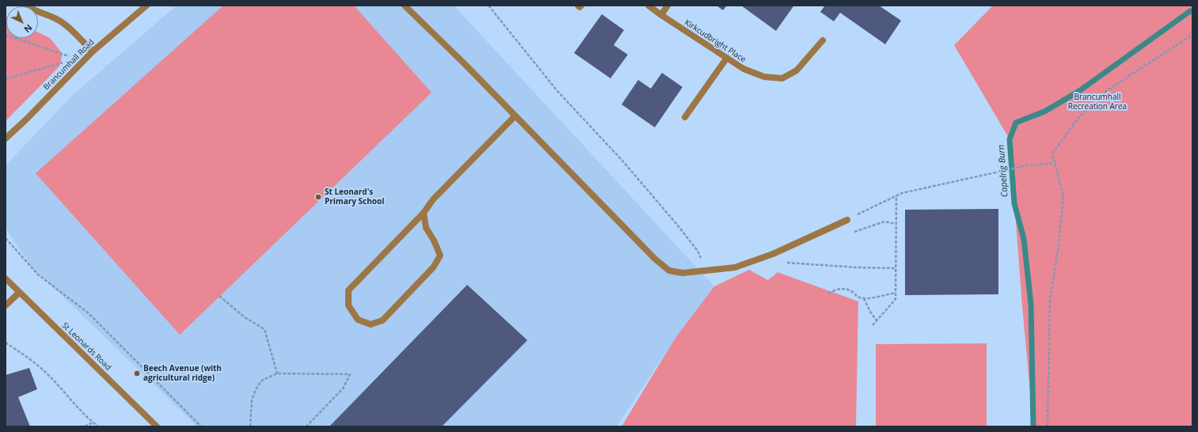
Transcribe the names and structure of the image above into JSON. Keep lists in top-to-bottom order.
{
  "streets": {
    "street": ["Kirkcudbright Place", "Brancumhall Road", "St Leonards Road"]
  },
  "water": ["Capelrig Burn"],
  "parks": ["Brancumhall Recreation Area"],
  "places": ["St Leonard's Primary School", "Beech Avenue (with agricultural ridge)"],
  "north": "bottom right"
}
